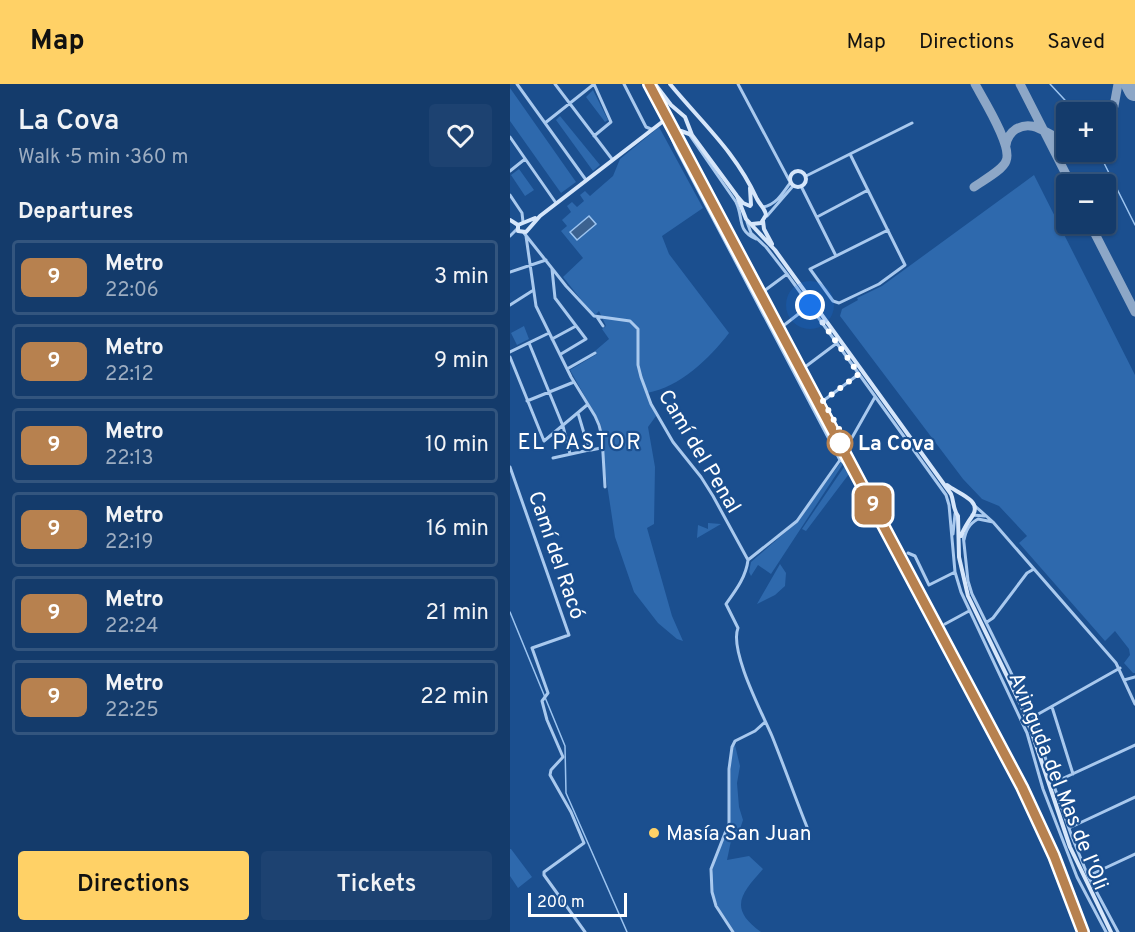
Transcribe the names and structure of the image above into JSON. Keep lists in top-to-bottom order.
{
  "streets": {
    "street": ["Camí del Penal", "Camí del Racó", "Avinguda del Mas de l'Oli"]
  },
  "districts": ["EL PASTOR"],
  "places": ["La Cova", "Masía San Juan"],
  "lines": ["metro line 9"],
  "scale_bar": "200 m",
  "page": {
    "header": "Map",
    "nav": ["Map", "Directions", "Saved"],
    "heading": [
      ["La Cova", "Walk · 5 min · 360 m"],
      "Departures"
    ],
    "on_map": "9",
    "map_buttons": ["+", "−"],
    "list": [
      {
        "mark": "9",
        "name": "Metro",
        "note": "22:06",
        "value": "3 min"
      },
      {
        "mark": "9",
        "name": "Metro",
        "note": "22:12",
        "value": "9 min"
      },
      {
        "mark": "9",
        "name": "Metro",
        "note": "22:13",
        "value": "10 min"
      },
      {
        "mark": "9",
        "name": "Metro",
        "note": "22:19",
        "value": "16 min"
      },
      {
        "mark": "9",
        "name": "Metro",
        "note": "22:24",
        "value": "21 min"
      },
      {
        "mark": "9",
        "name": "Metro",
        "note": "22:25",
        "value": "22 min"
      }
    ],
    "buttons": ["Directions", "Tickets"],
    "scale": "200 m"
  }
}
